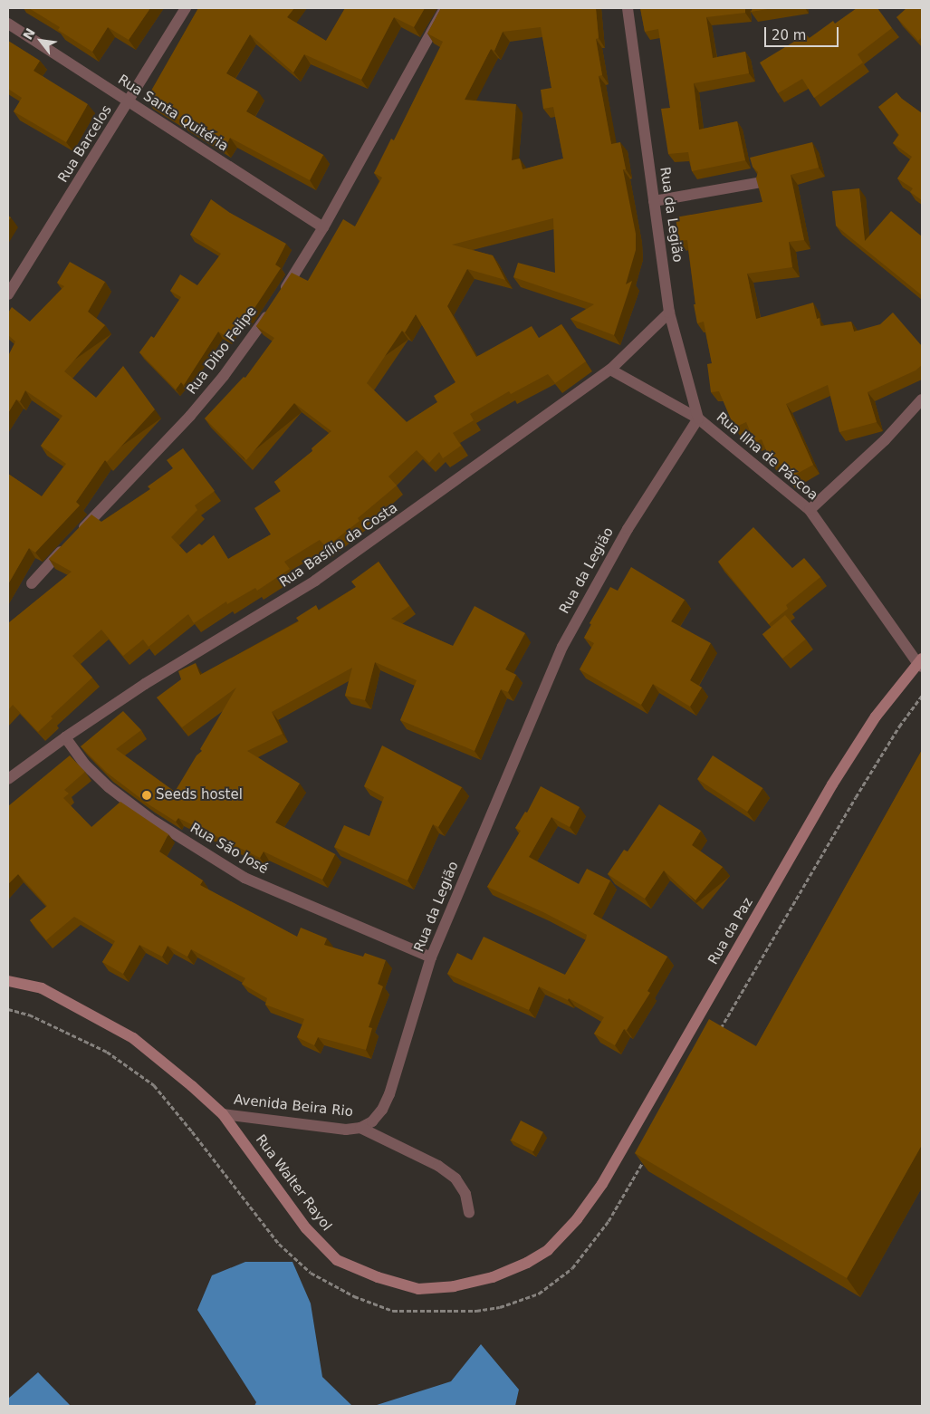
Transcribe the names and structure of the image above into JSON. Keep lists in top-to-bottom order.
{
  "streets": {
    "street": [
      "Rua Santa Quitéria",
      "Rua Barcelos",
      "Rua da Legião",
      "Rua Dibo Felipe",
      "Rua Ilha de Páscoa",
      "Rua Basílio da Costa",
      "Rua São José",
      "Rua da Paz",
      "Avenida Beira Rio",
      "Rua Walter Rayol"
    ]
  },
  "crossings": [
    ["Rua Santa Quitéria", "Rua Barcelos"],
    ["Rua da Legião", "Rua Ilha de Páscoa"],
    ["Rua da Legião", "Rua Basílio da Costa"],
    ["Rua da Legião", "Rua São José"],
    ["Rua da Legião", "Avenida Beira Rio"],
    ["Rua Ilha de Páscoa", "Rua Basílio da Costa"],
    ["Rua Ilha de Páscoa", "Rua da Paz"],
    ["Rua Basílio da Costa", "Rua São José"],
    ["Rua da Paz", "Rua Walter Rayol"],
    ["Avenida Beira Rio", "Rua Walter Rayol"]
  ],
  "places": ["Seeds hostel"],
  "scale_bar": "20 m",
  "north": "top left"
}
